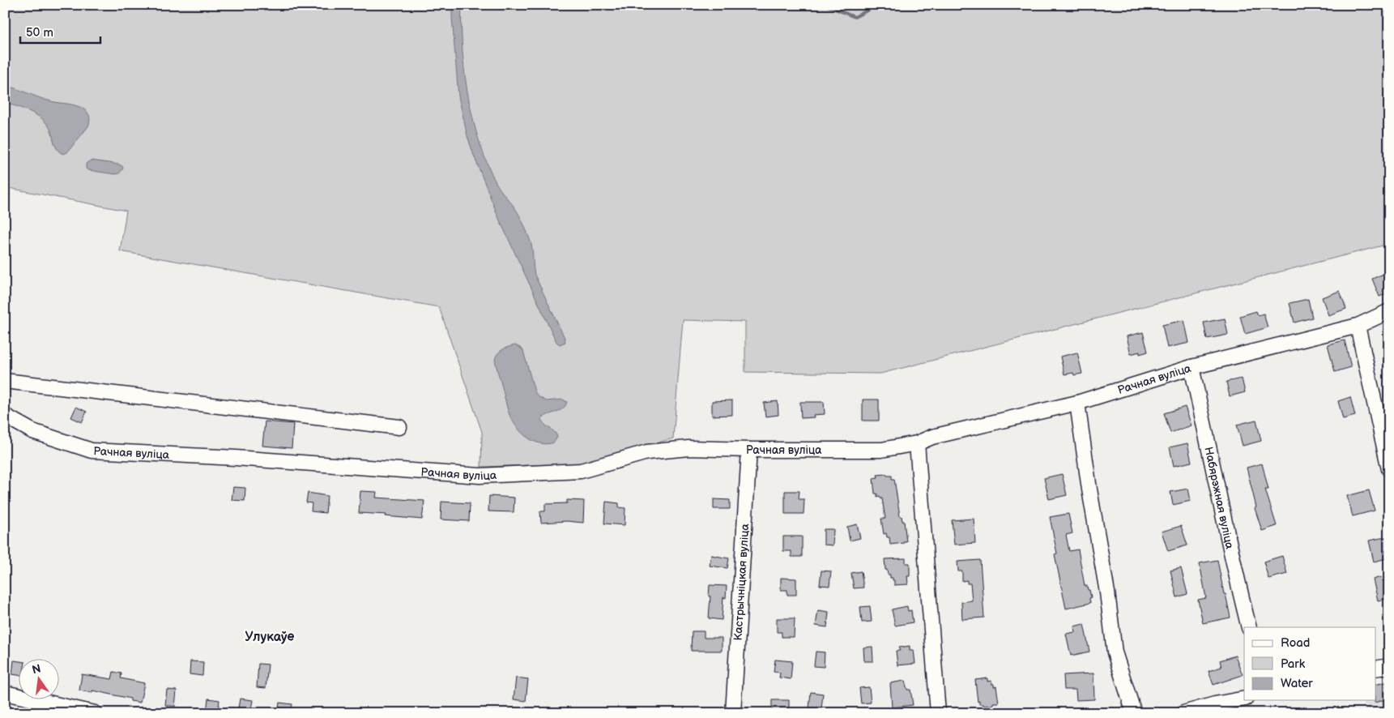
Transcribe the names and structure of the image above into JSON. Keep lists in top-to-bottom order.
{
  "streets": {
    "street": ["Рачная вуліца", "Набярэжная вуліца", "Кастрычніцкая вуліца"]
  },
  "crossings": [
    ["Рачная вуліца", "Набярэжная вуліца"],
    ["Рачная вуліца", "Кастрычніцкая вуліца"]
  ],
  "districts": ["Улукаўе"],
  "legend": ["Road", "Park", "Water"],
  "scale_bar": "50 m",
  "north": "top"
}
